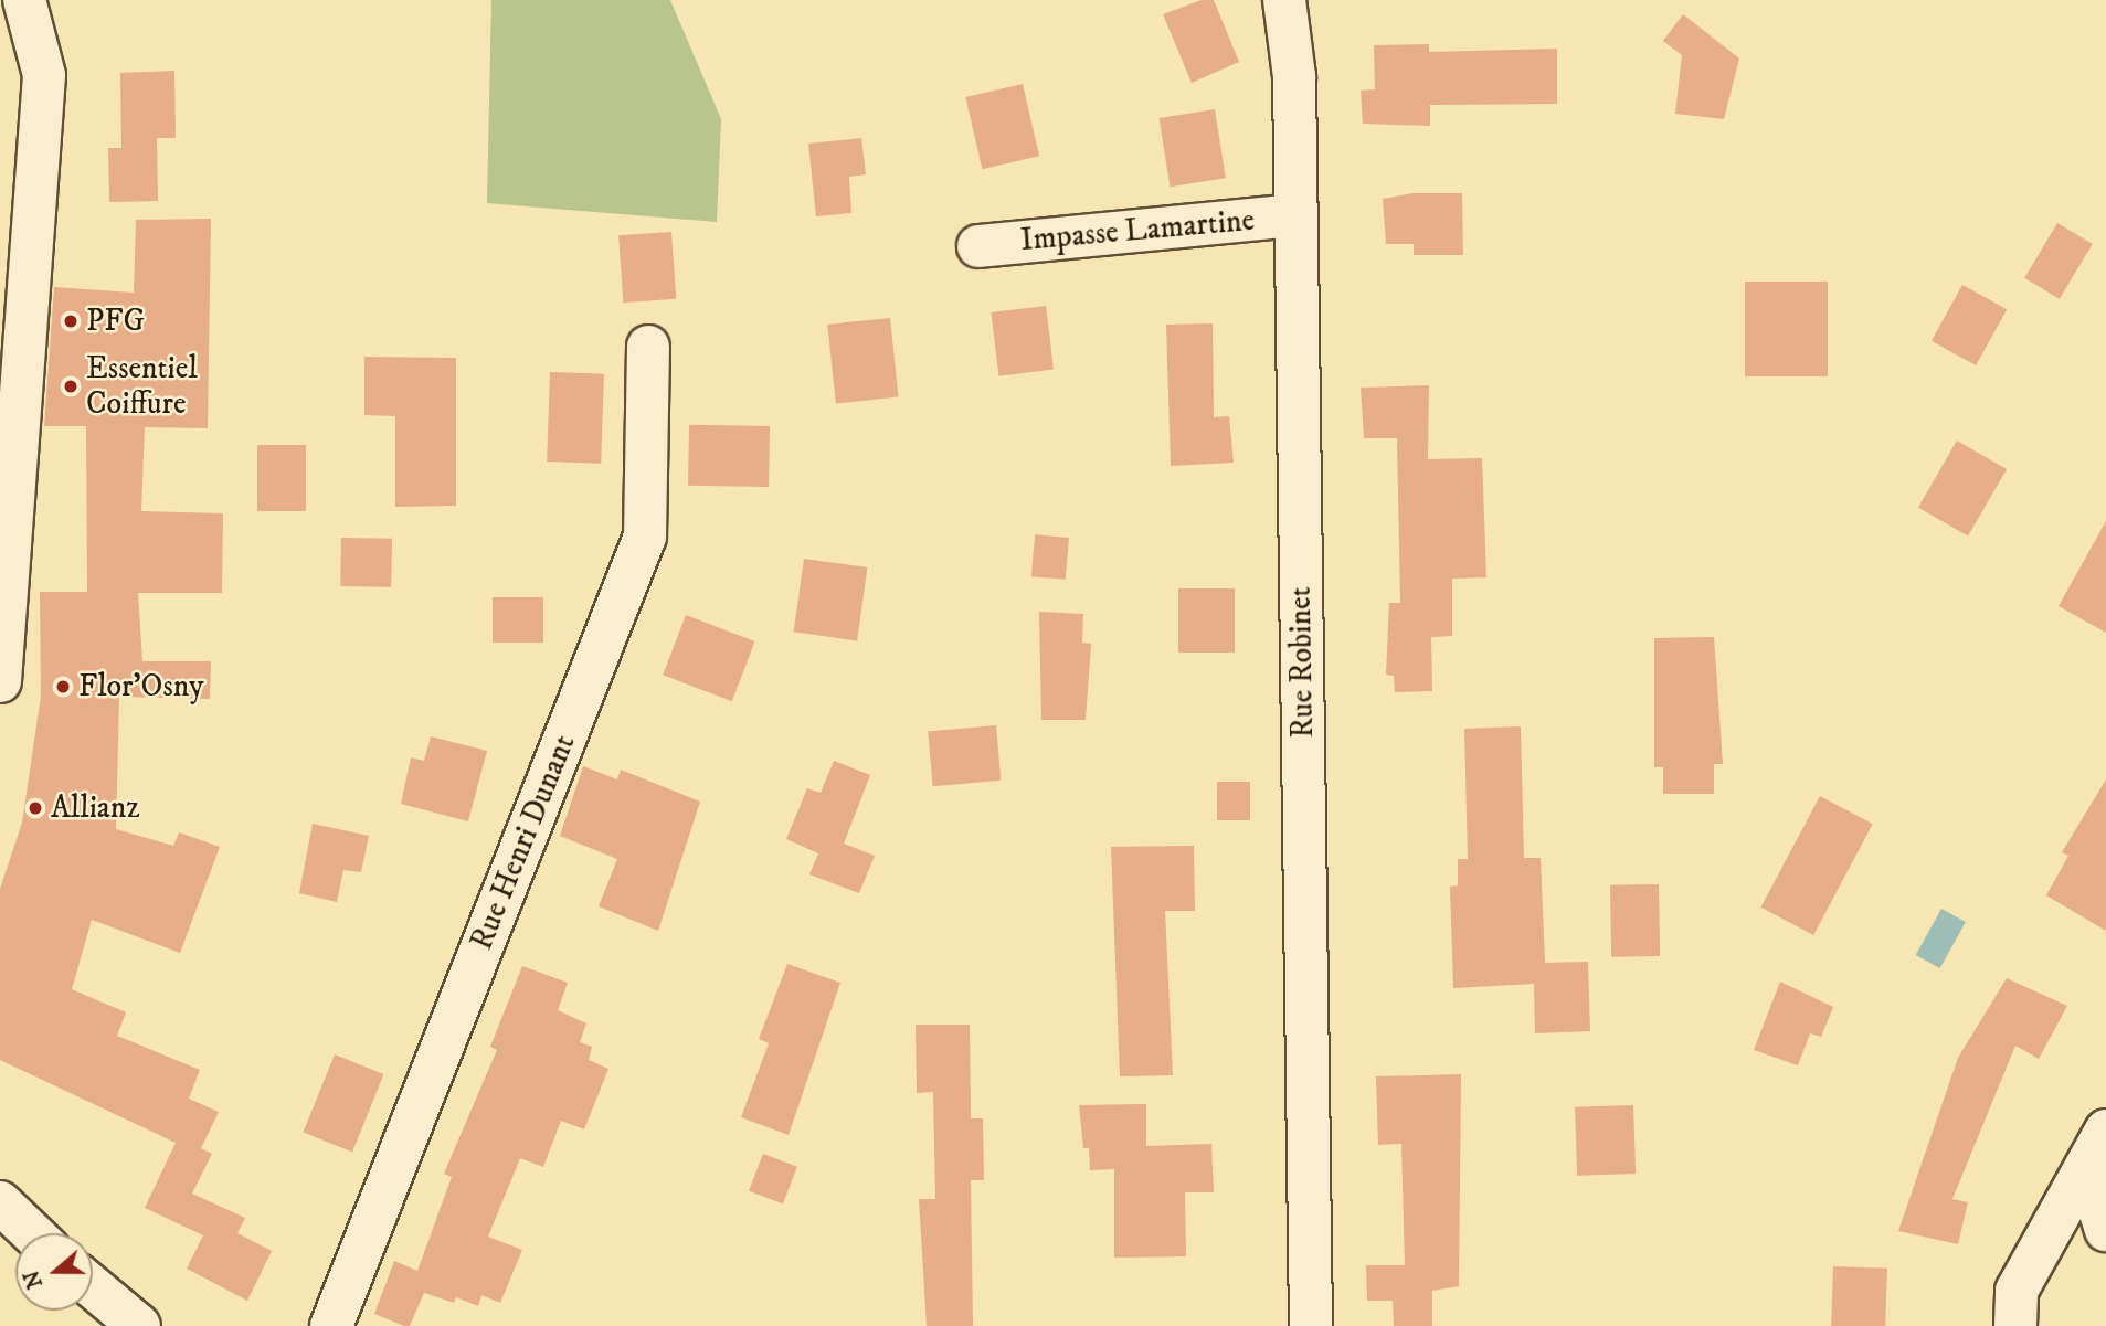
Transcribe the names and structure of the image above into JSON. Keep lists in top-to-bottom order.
{
  "streets": {
    "street": ["Impasse Lamartine", "Rue Robinet", "Rue Henri Dunant"]
  },
  "crossings": [
    ["Impasse Lamartine", "Rue Robinet"]
  ],
  "places": [
    "PFG",
    "Essentiel Coiffure",
    "Flor'Osny",
    "Allianz"
  ],
  "north": "left"
}
